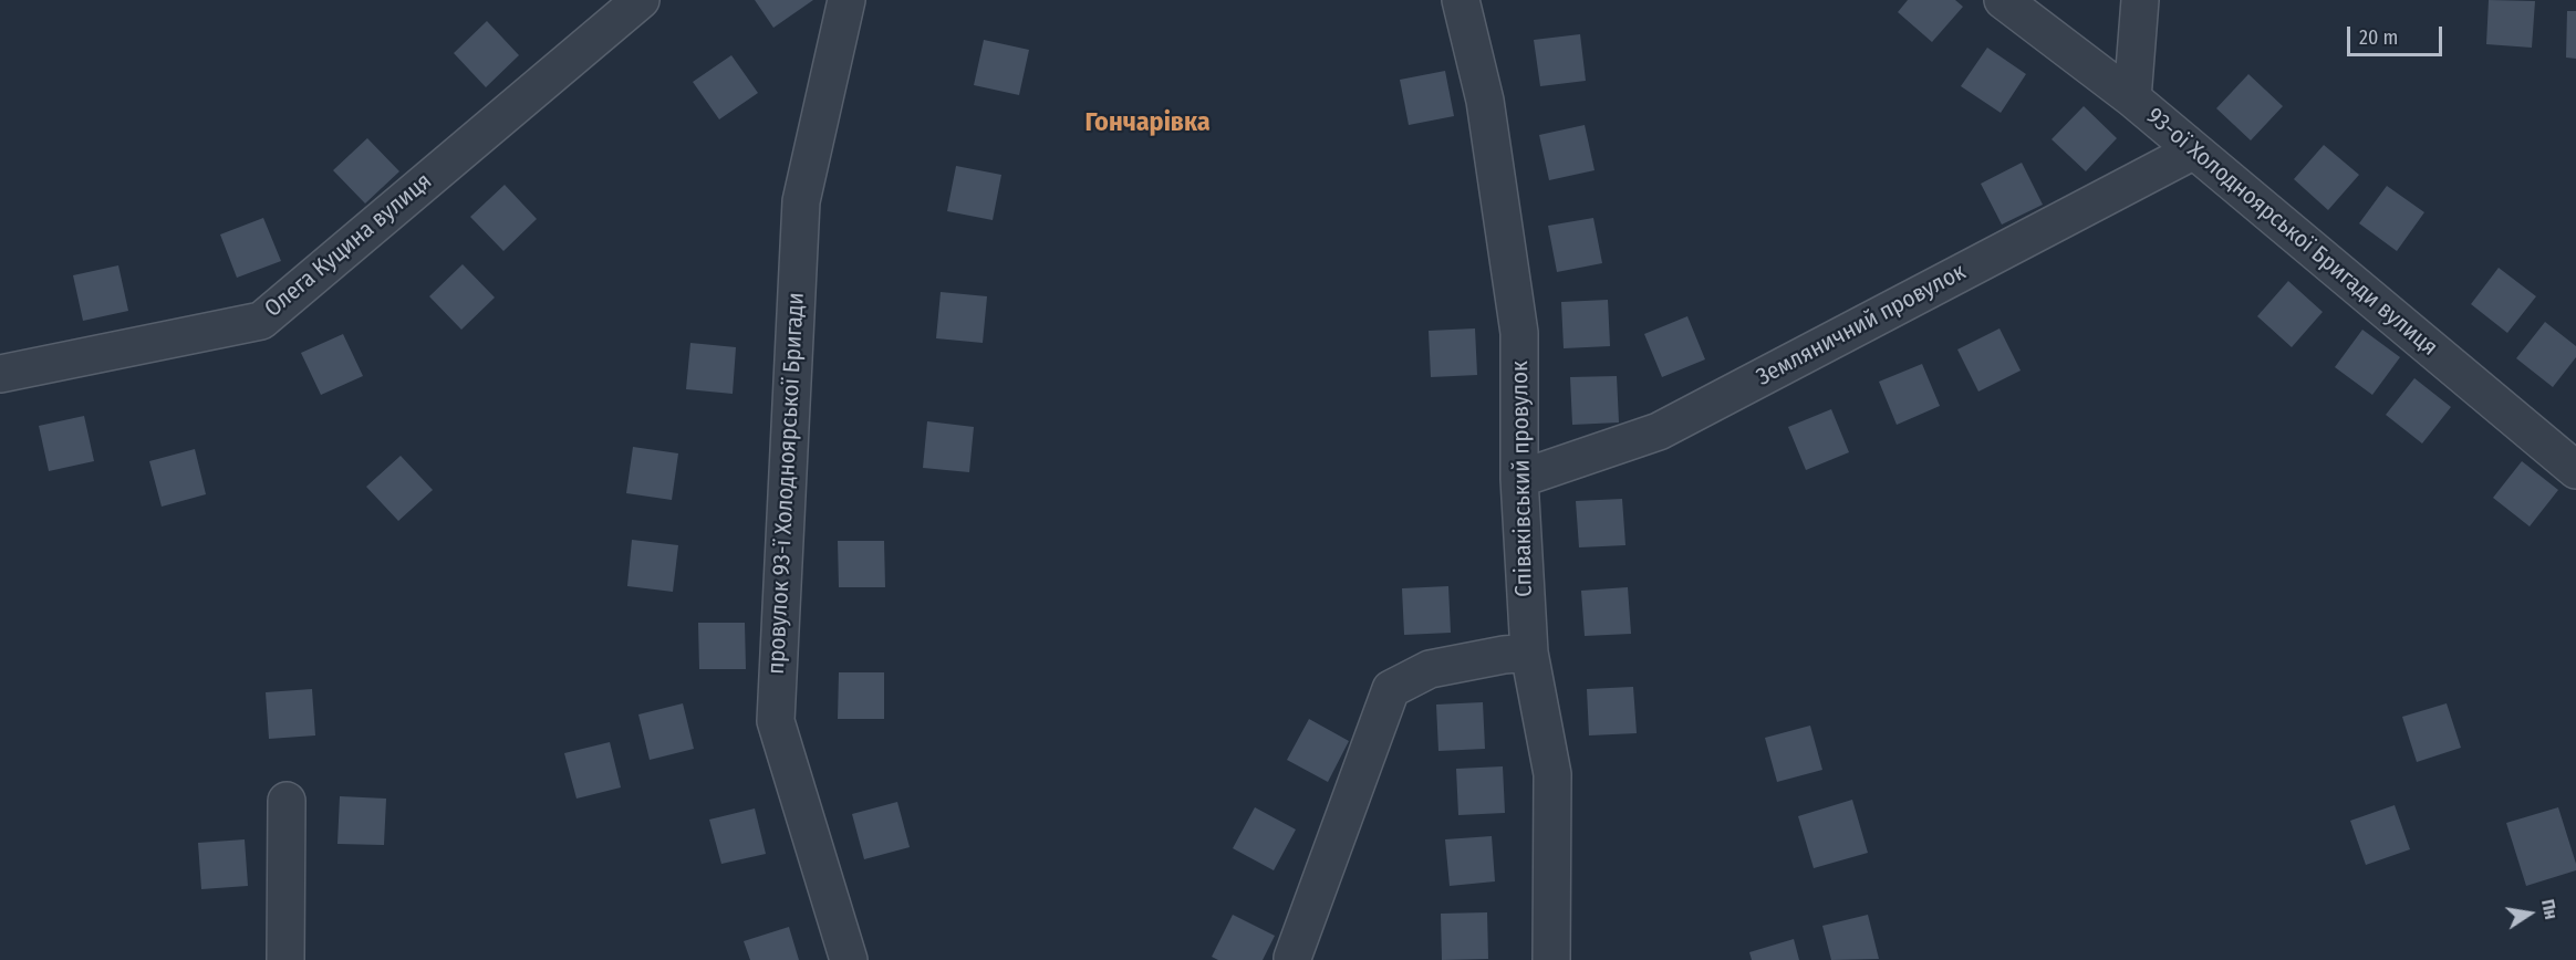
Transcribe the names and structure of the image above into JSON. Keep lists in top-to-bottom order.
{
  "streets": {
    "street": [
      "93-ої Холодноярської Бригади вулиця",
      "Олега Куцина вулиця",
      "Земляничний провулок",
      "Співаківський провулок",
      "провулок 93-ї Холодноярської Бригади"
    ]
  },
  "crossings": [
    ["93-ої Холодноярської Бригади вулиця", "Земляничний провулок"],
    ["Земляничний провулок", "Співаківський провулок"]
  ],
  "districts": ["Гончарівка"],
  "scale_bar": "20 m",
  "north": "right"
}
